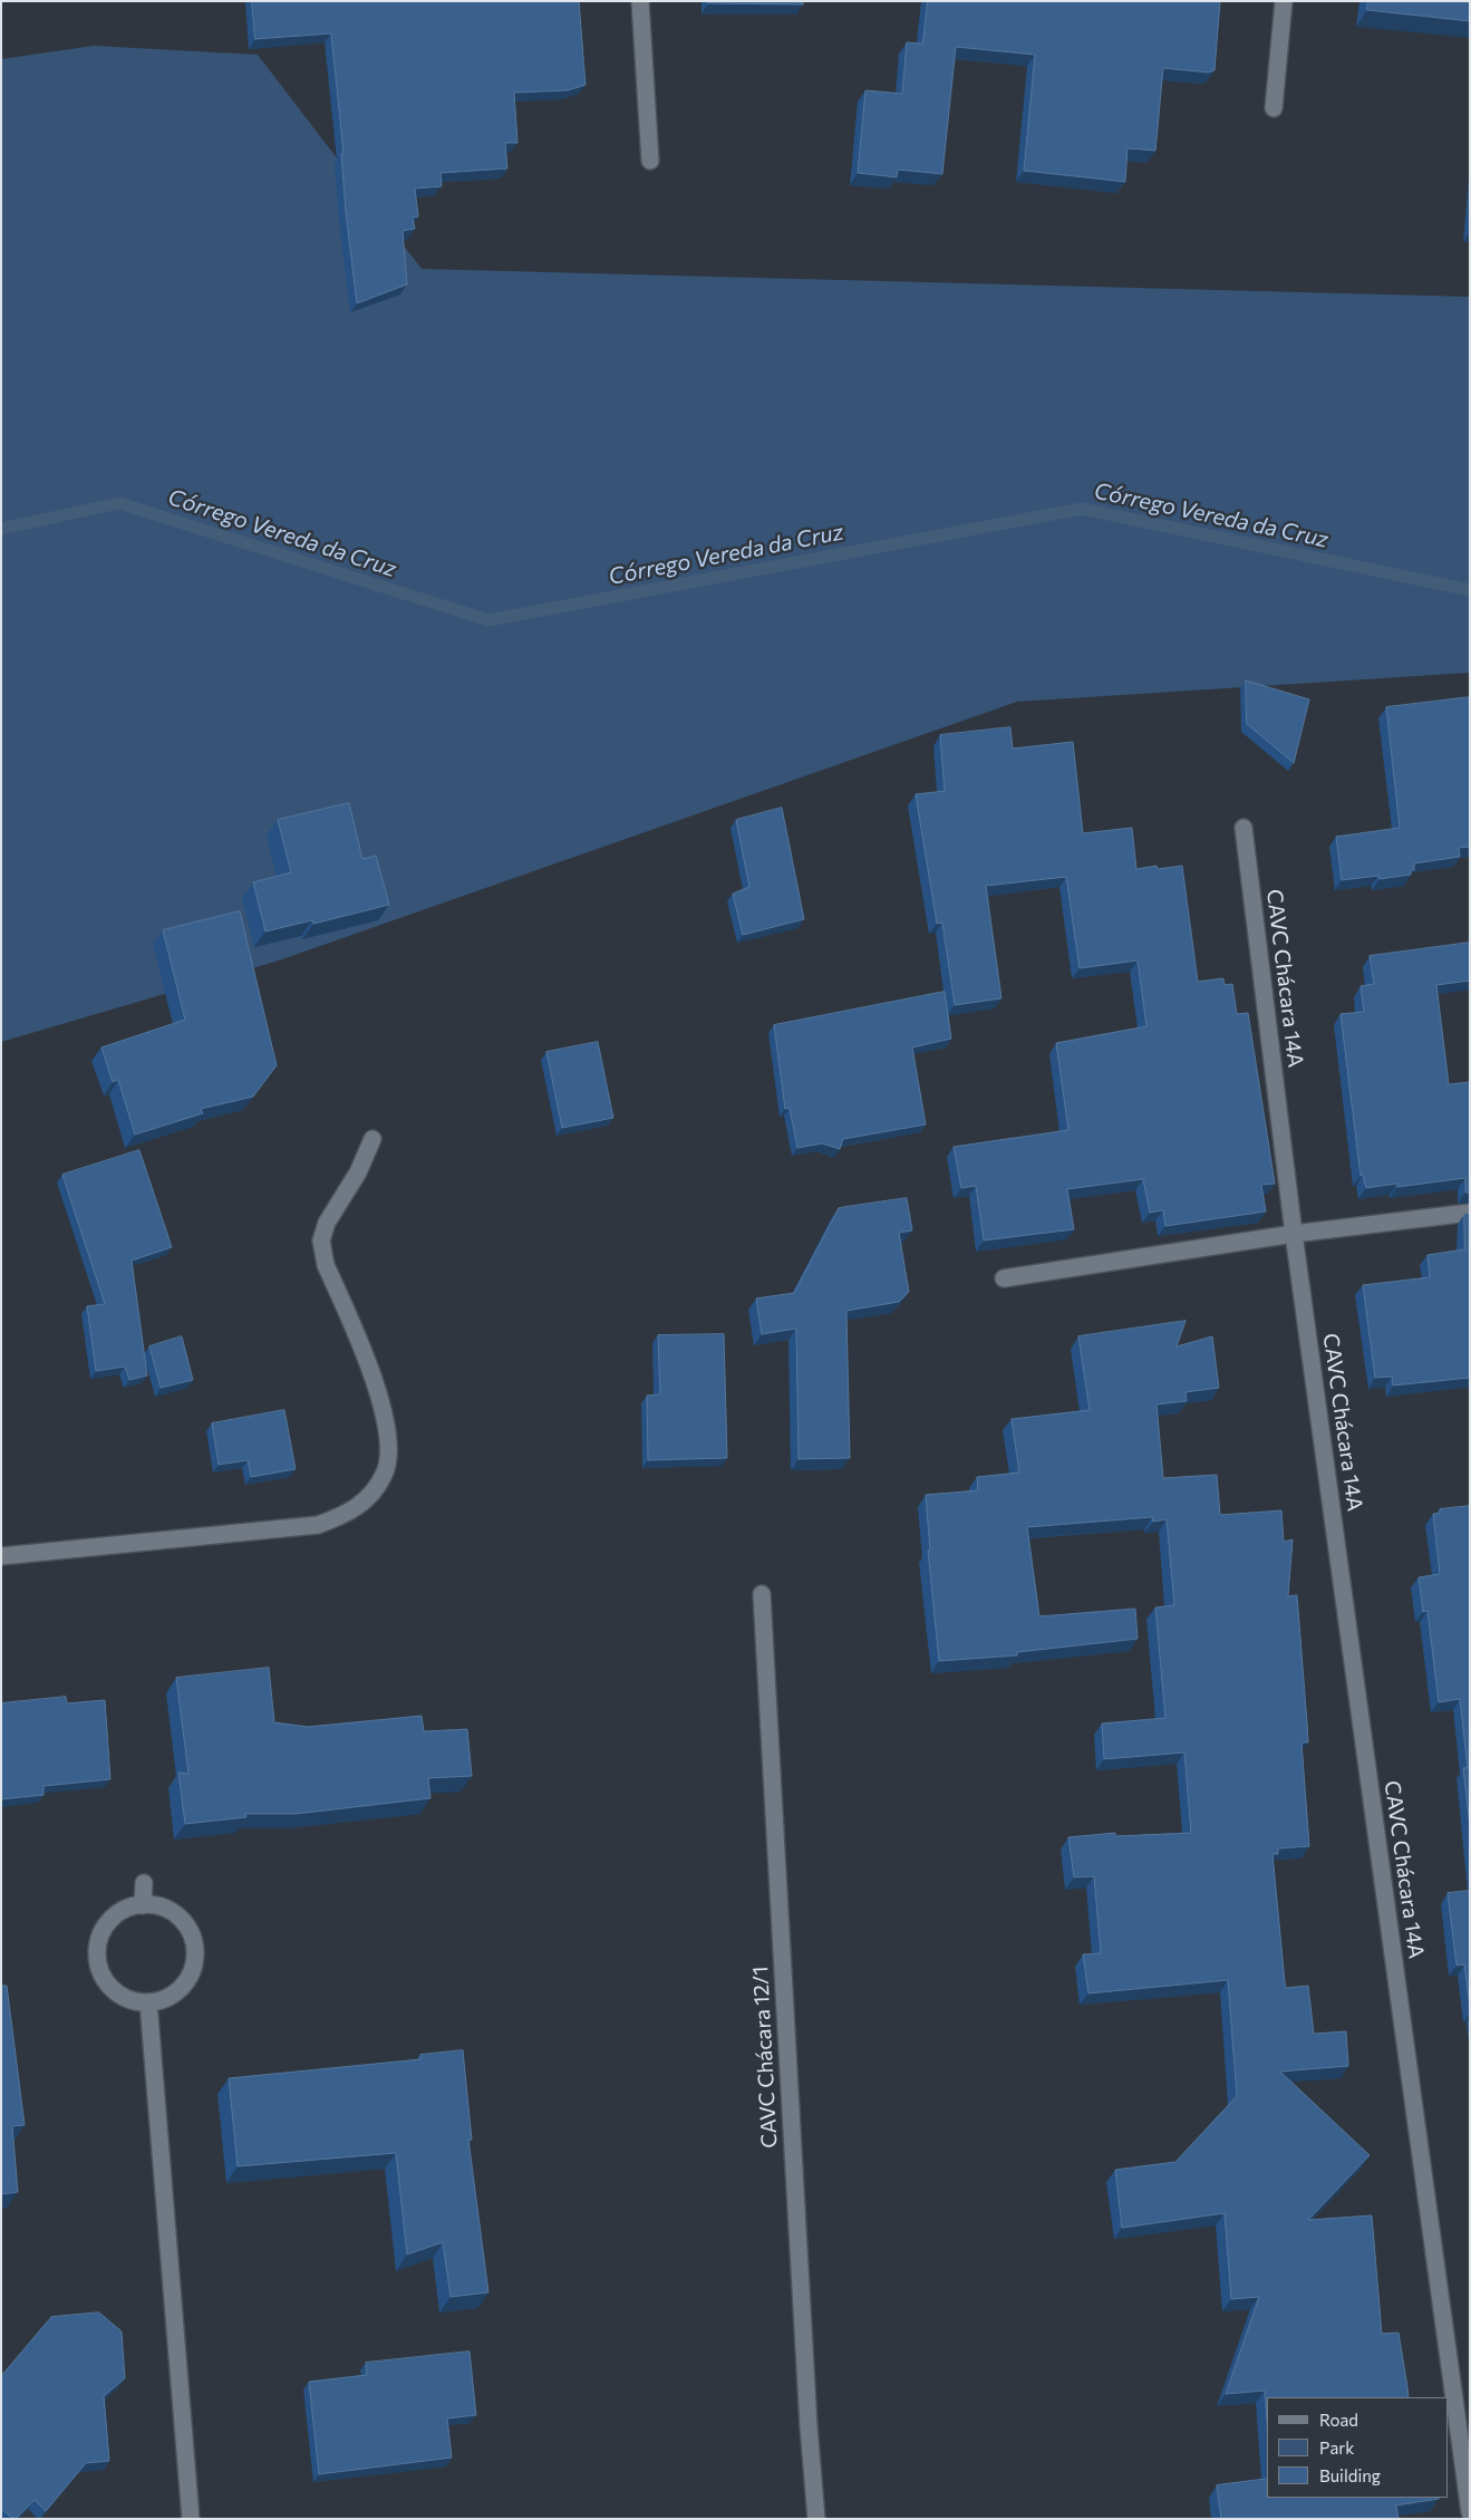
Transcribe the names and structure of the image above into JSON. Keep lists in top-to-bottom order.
{
  "streets": {
    "street": ["CAVC Chácara 14A", "CAVC Chácara 12/1"]
  },
  "water": ["Córrego Vereda da Cruz"],
  "legend": ["Road", "Park", "Building"]
}
